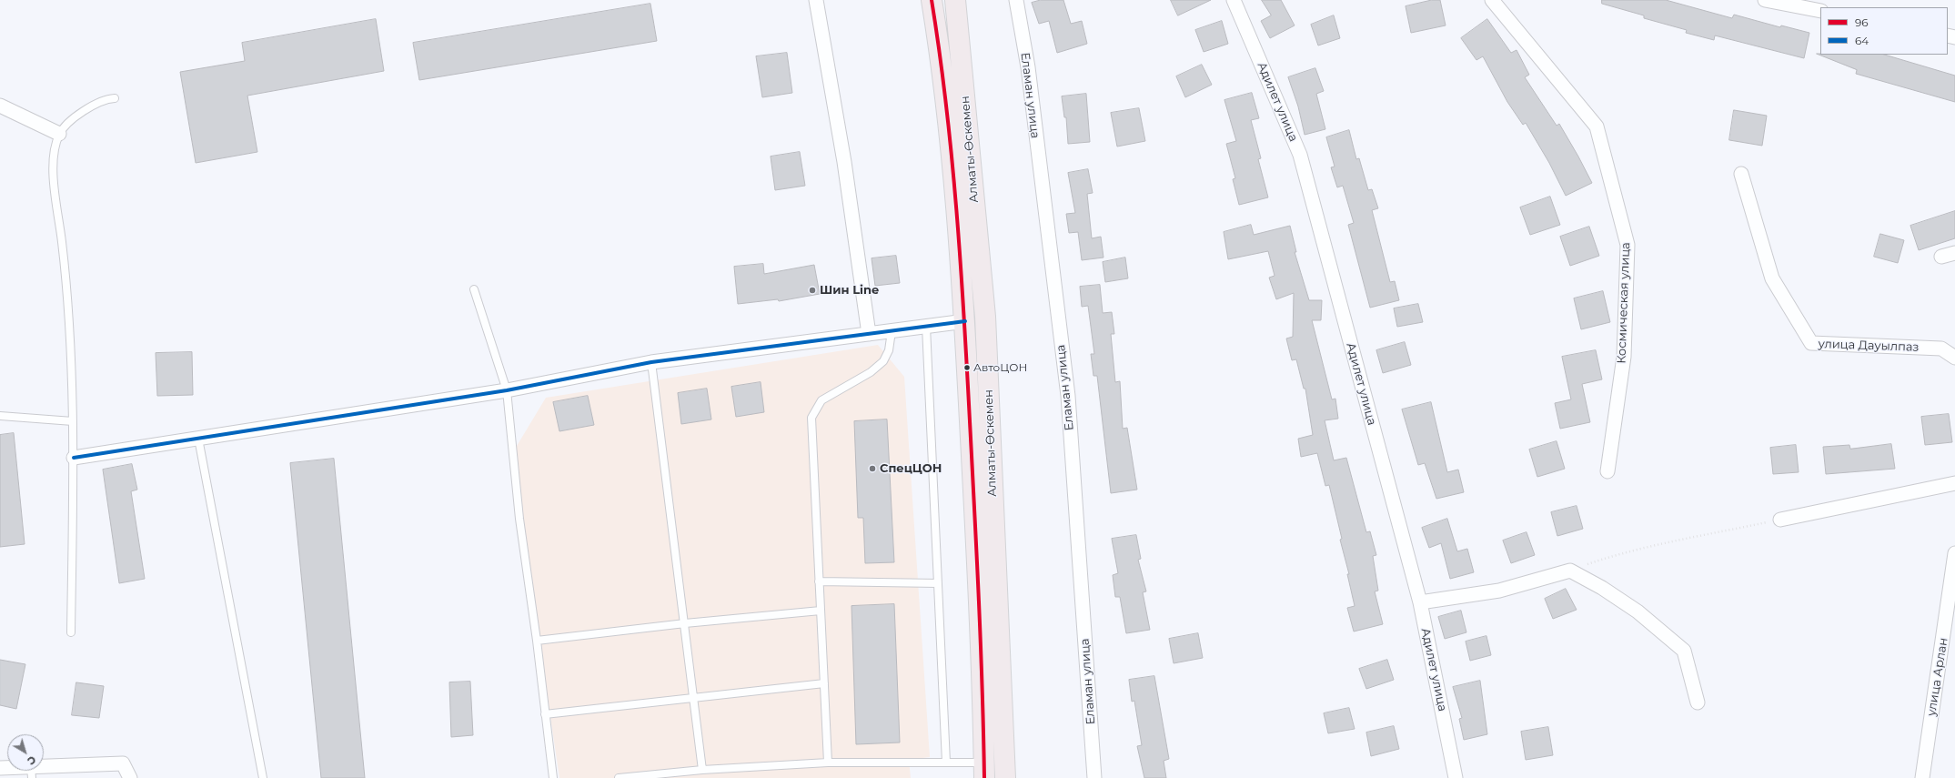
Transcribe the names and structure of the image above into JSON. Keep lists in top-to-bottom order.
{
  "streets": {
    "main road": ["Алматы-Өскемен"],
    "street": [
      "Еламан улица",
      "Адилет улица",
      "Космическая улица",
      "улица Дауылпаз",
      "улица Арлан"
    ]
  },
  "places": ["Шин Line", "АвтоЦОН", "СпецЦОН"],
  "lines": ["transit line 96", "transit line 64"],
  "legend": ["96", "64"],
  "north": "bottom right"
}
